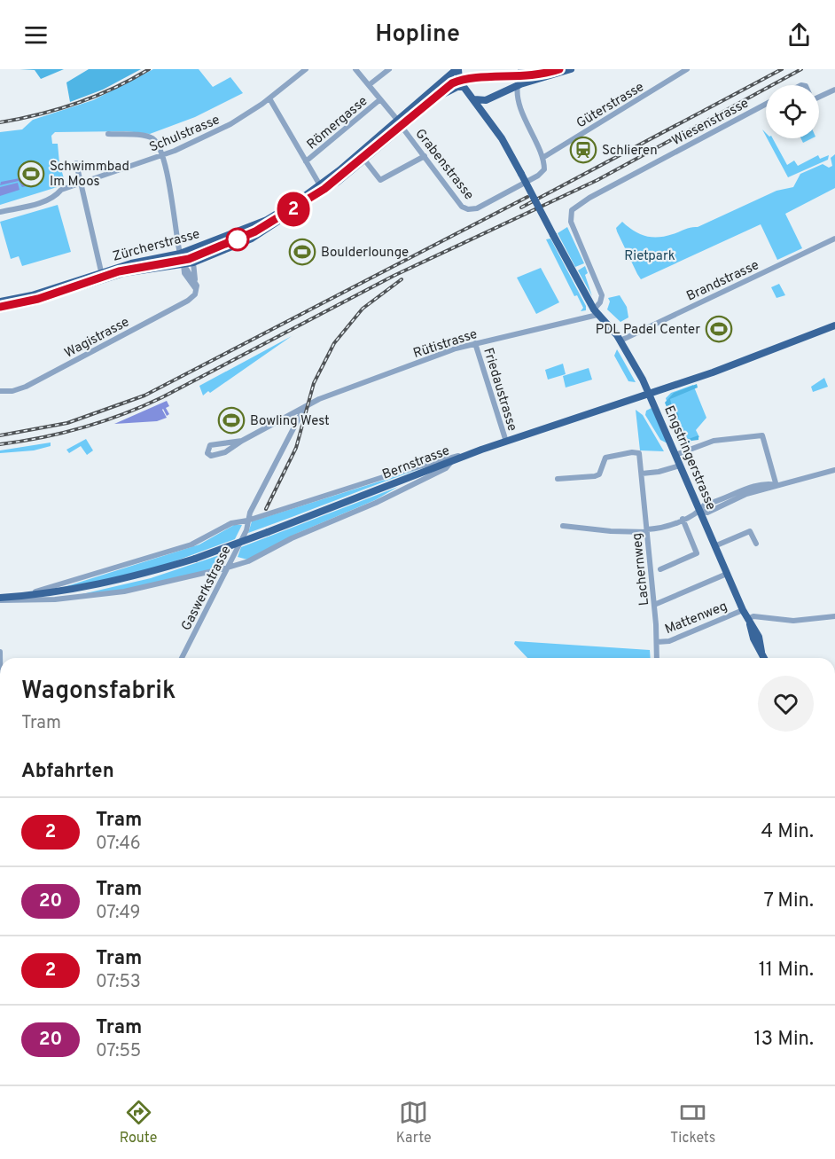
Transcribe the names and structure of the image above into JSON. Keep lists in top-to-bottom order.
{
  "streets": {
    "main road": ["Zürcherstrasse", "Engstringerstrasse", "Bernstrasse"],
    "street": [
      "Güterstrasse",
      "Wiesenstrasse",
      "Römergasse",
      "Schulstrasse",
      "Grabenstrasse",
      "Brandstrasse",
      "Wagistrasse",
      "Rütistrasse",
      "Friedaustrasse",
      "Lachernweg",
      "Gaswerkstrasse",
      "Mattenweg"
    ]
  },
  "crossings": [
    ["Güterstrasse", "Grabenstrasse"],
    ["Wiesenstrasse", "Rütistrasse"],
    ["Wiesenstrasse", "Engstringerstrasse"],
    ["Grabenstrasse", "Zürcherstrasse"],
    ["Zürcherstrasse", "Engstringerstrasse"],
    ["Brandstrasse", "Engstringerstrasse"],
    ["Rütistrasse", "Friedaustrasse"],
    ["Rütistrasse", "Engstringerstrasse"],
    ["Friedaustrasse", "Bernstrasse"],
    ["Engstringerstrasse", "Bernstrasse"],
    ["Engstringerstrasse", "Mattenweg"],
    ["Lachernweg", "Mattenweg"]
  ],
  "parks": ["Rietpark"],
  "places": {
    "station": ["Schlieren"],
    "sports": [
      "Schwimmbad Im Moos",
      "Boulderlounge",
      "PDL Padel Center",
      "Bowling West"
    ]
  },
  "lines": ["tram line 2"],
  "page": {
    "header": "Hopline",
    "on_map": "2",
    "heading": [
      ["Wagonsfabrik", "Tram"],
      "Abfahrten"
    ],
    "list": [
      {
        "mark": "2",
        "name": "Tram",
        "note": "07:46",
        "value": "4 Min."
      },
      {
        "mark": "20",
        "name": "Tram",
        "note": "07:49",
        "value": "7 Min."
      },
      {
        "mark": "2",
        "name": "Tram",
        "note": "07:53",
        "value": "11 Min."
      },
      {
        "mark": "20",
        "name": "Tram",
        "note": "07:55",
        "value": "13 Min."
      }
    ],
    "tabs": ["Route", "Karte", "Tickets"]
  }
}
